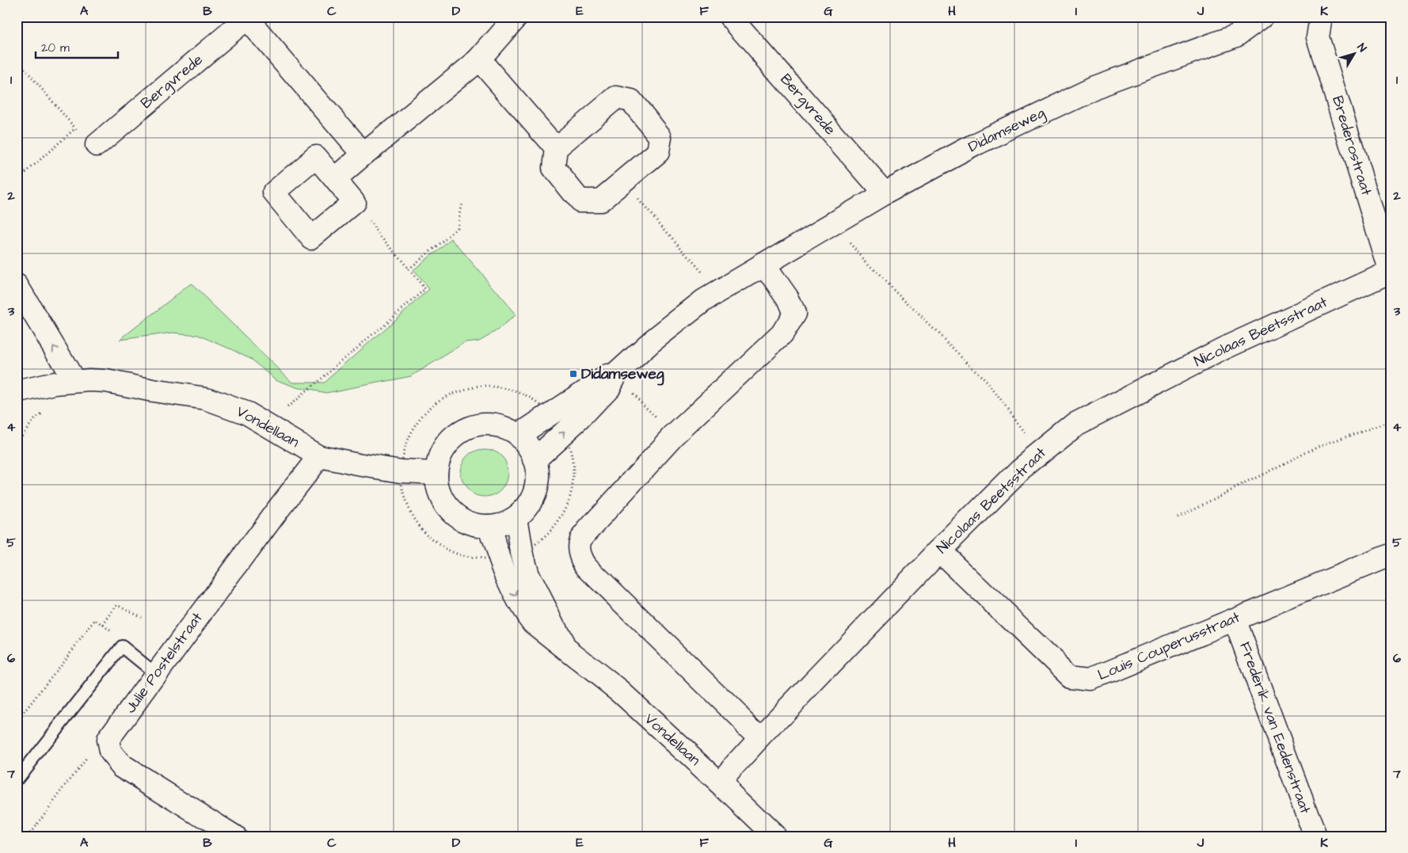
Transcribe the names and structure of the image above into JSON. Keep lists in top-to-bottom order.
{
  "streets": {
    "street": [
      "Bergvrede",
      "Didamseweg",
      "Brederostraat",
      "Nicolaas Beetsstraat",
      "Vondellaan",
      "Louis Couperusstraat",
      "Julie Postelstraat",
      "Frederik van Eedenstraat"
    ]
  },
  "crossings": [
    ["Bergvrede", "Didamseweg"],
    ["Didamseweg", "Vondellaan"],
    ["Brederostraat", "Nicolaas Beetsstraat"],
    ["Nicolaas Beetsstraat", "Vondellaan"],
    ["Nicolaas Beetsstraat", "Louis Couperusstraat"],
    ["Vondellaan", "Julie Postelstraat"],
    ["Louis Couperusstraat", "Frederik van Eedenstraat"]
  ],
  "places": {
    "transit": ["Didamseweg"]
  },
  "scale_bar": "20 m",
  "north": "top right",
  "grid": {
    "columns": [
      "A",
      "B",
      "C",
      "D",
      "E",
      "F",
      "G",
      "H",
      "I",
      "J",
      "K"
    ],
    "rows": [
      "1",
      "2",
      "3",
      "4",
      "5",
      "6",
      "7"
    ]
  }
}
